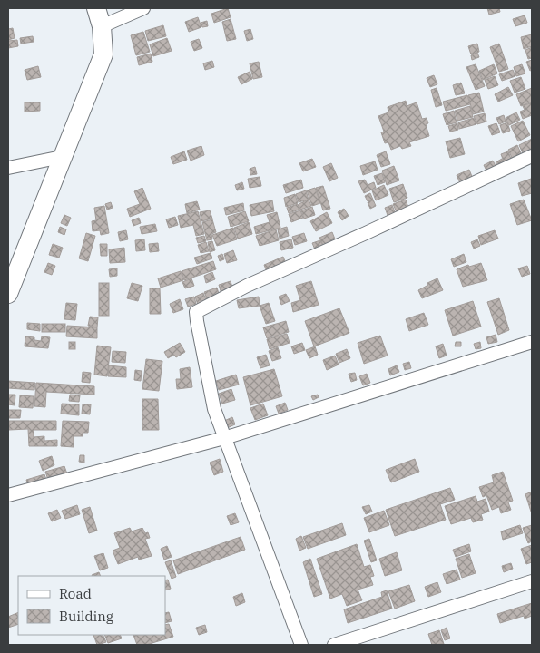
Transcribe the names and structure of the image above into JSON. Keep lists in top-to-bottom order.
{
  "legend": ["Road", "Building"]
}
